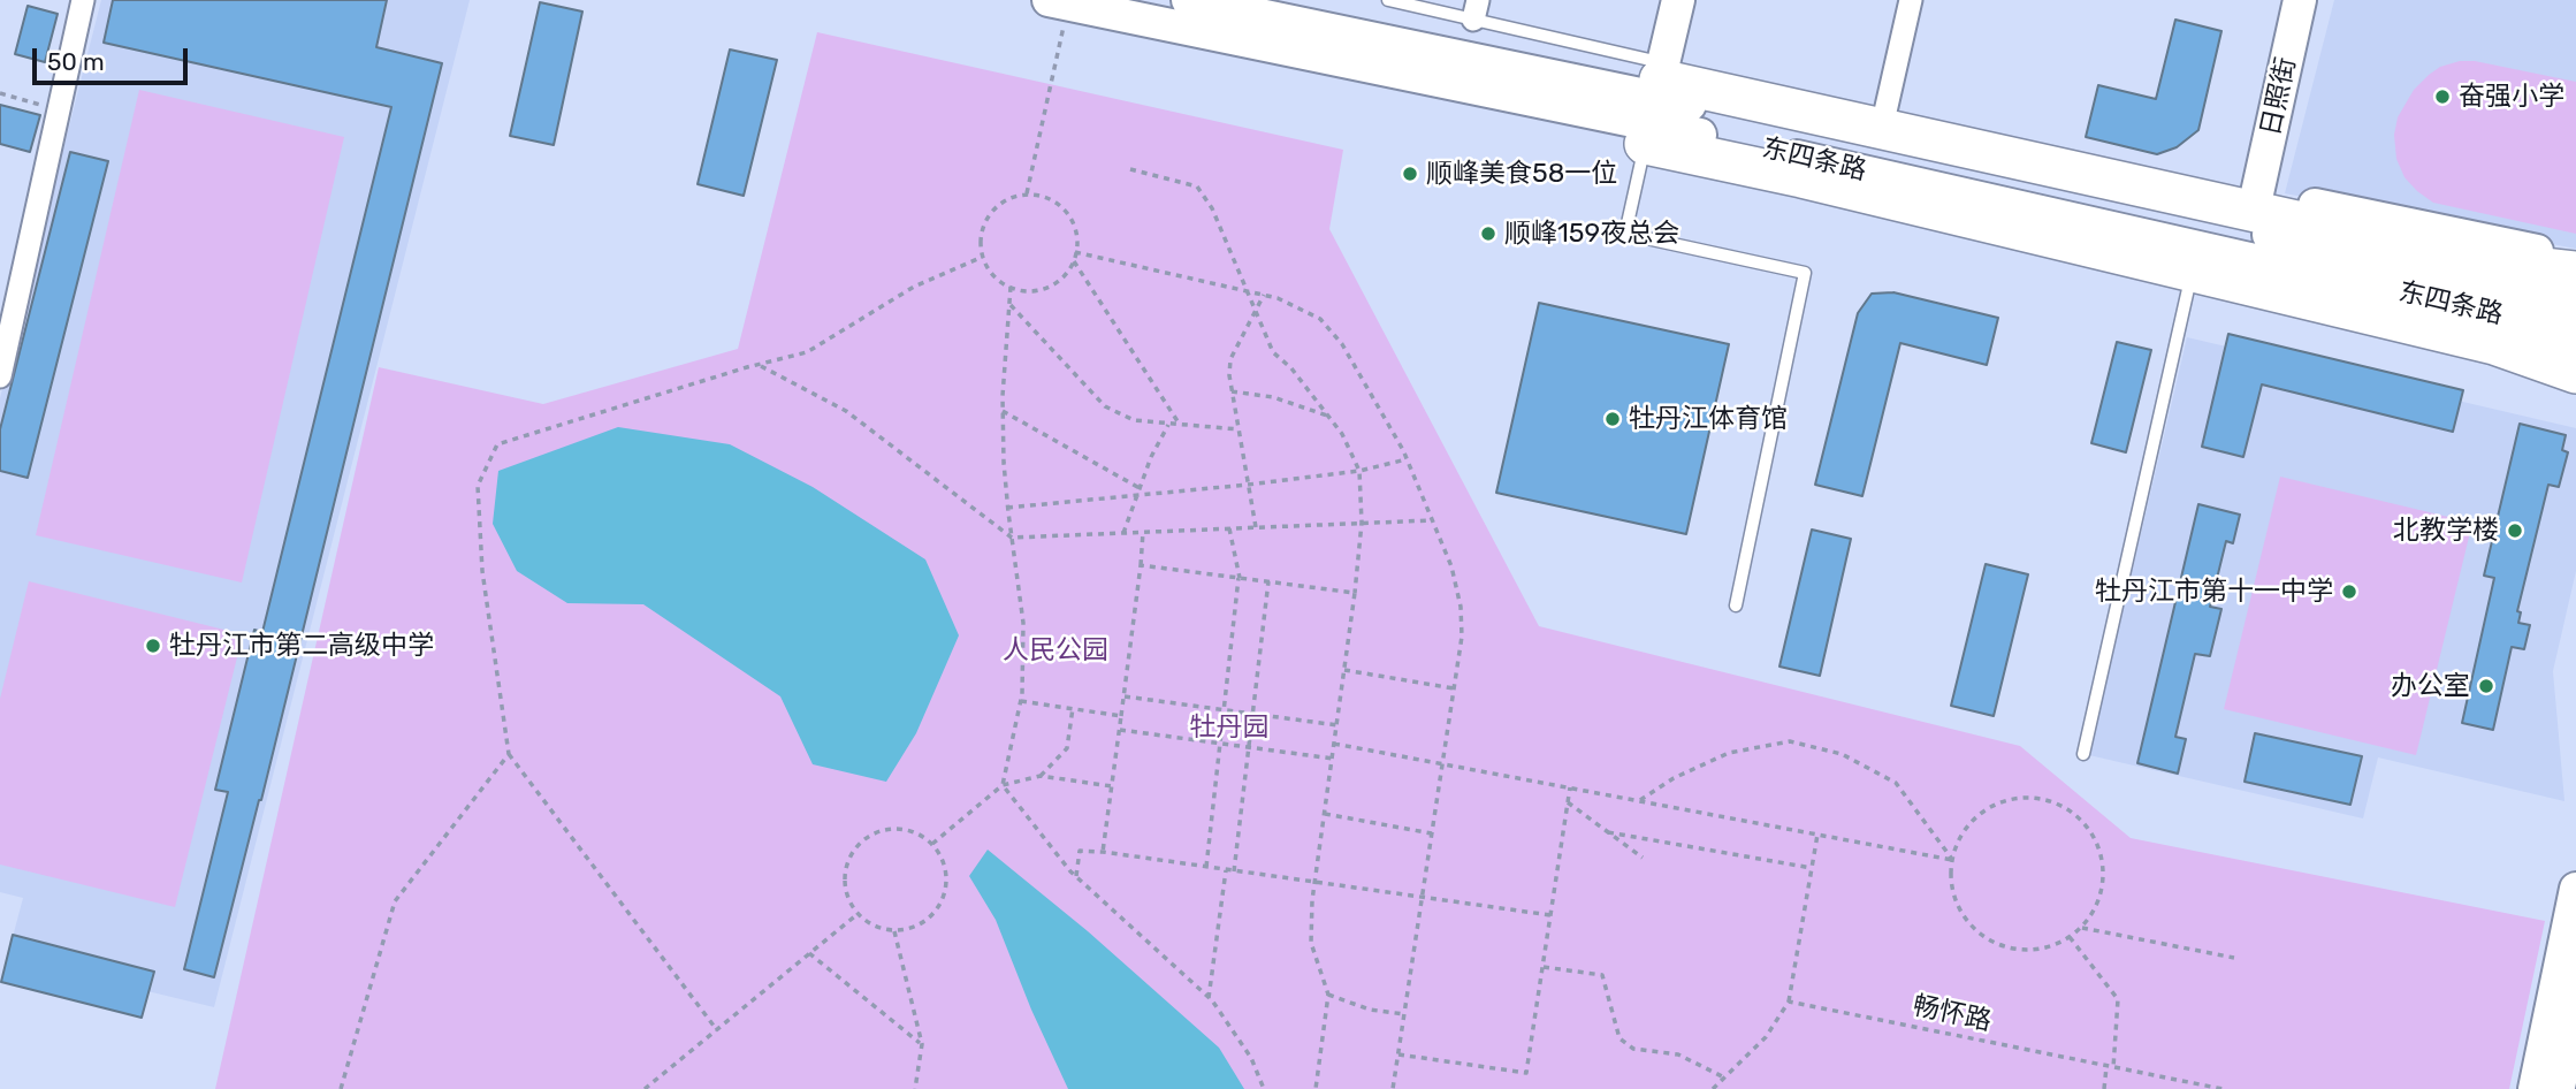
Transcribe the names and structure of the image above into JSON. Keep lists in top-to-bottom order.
{
  "streets": {
    "street": ["日照街", "东四条路"],
    "path": ["畅怀路"]
  },
  "parks": ["人民公园", "牡丹园"],
  "places": [
    "奋强小学",
    "顺峰美食58一位",
    "顺峰159夜总会",
    "牡丹江体育馆",
    "北教学楼",
    "牡丹江市第十一中学",
    "牡丹江市第二高级中学",
    "办公室"
  ],
  "scale_bar": "50 m"
}
